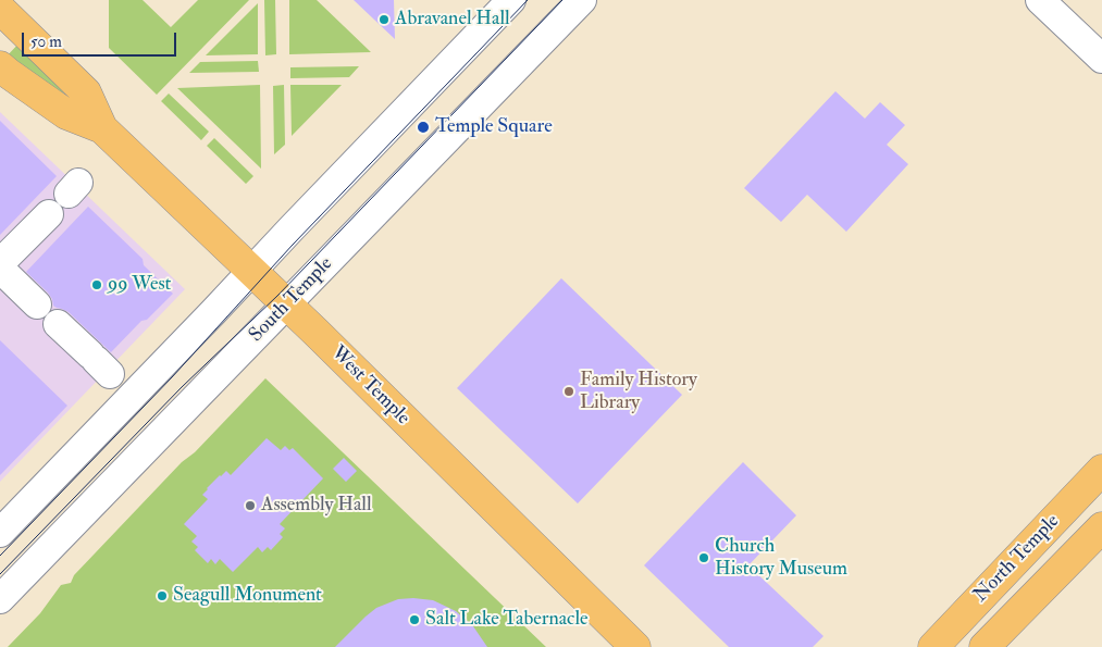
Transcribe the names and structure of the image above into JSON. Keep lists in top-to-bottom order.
{
  "streets": {
    "main road": ["West Temple", "North Temple"],
    "street": ["South Temple"]
  },
  "crossings": [
    ["South Temple", "West Temple"]
  ],
  "places": [
    "Abravanel Hall",
    "Temple Square",
    "99 West",
    "Family History Library",
    "Assembly Hall",
    "Church History Museum",
    "Seagull Monument",
    "Salt Lake Tabernacle"
  ],
  "scale_bar": "50 m"
}
